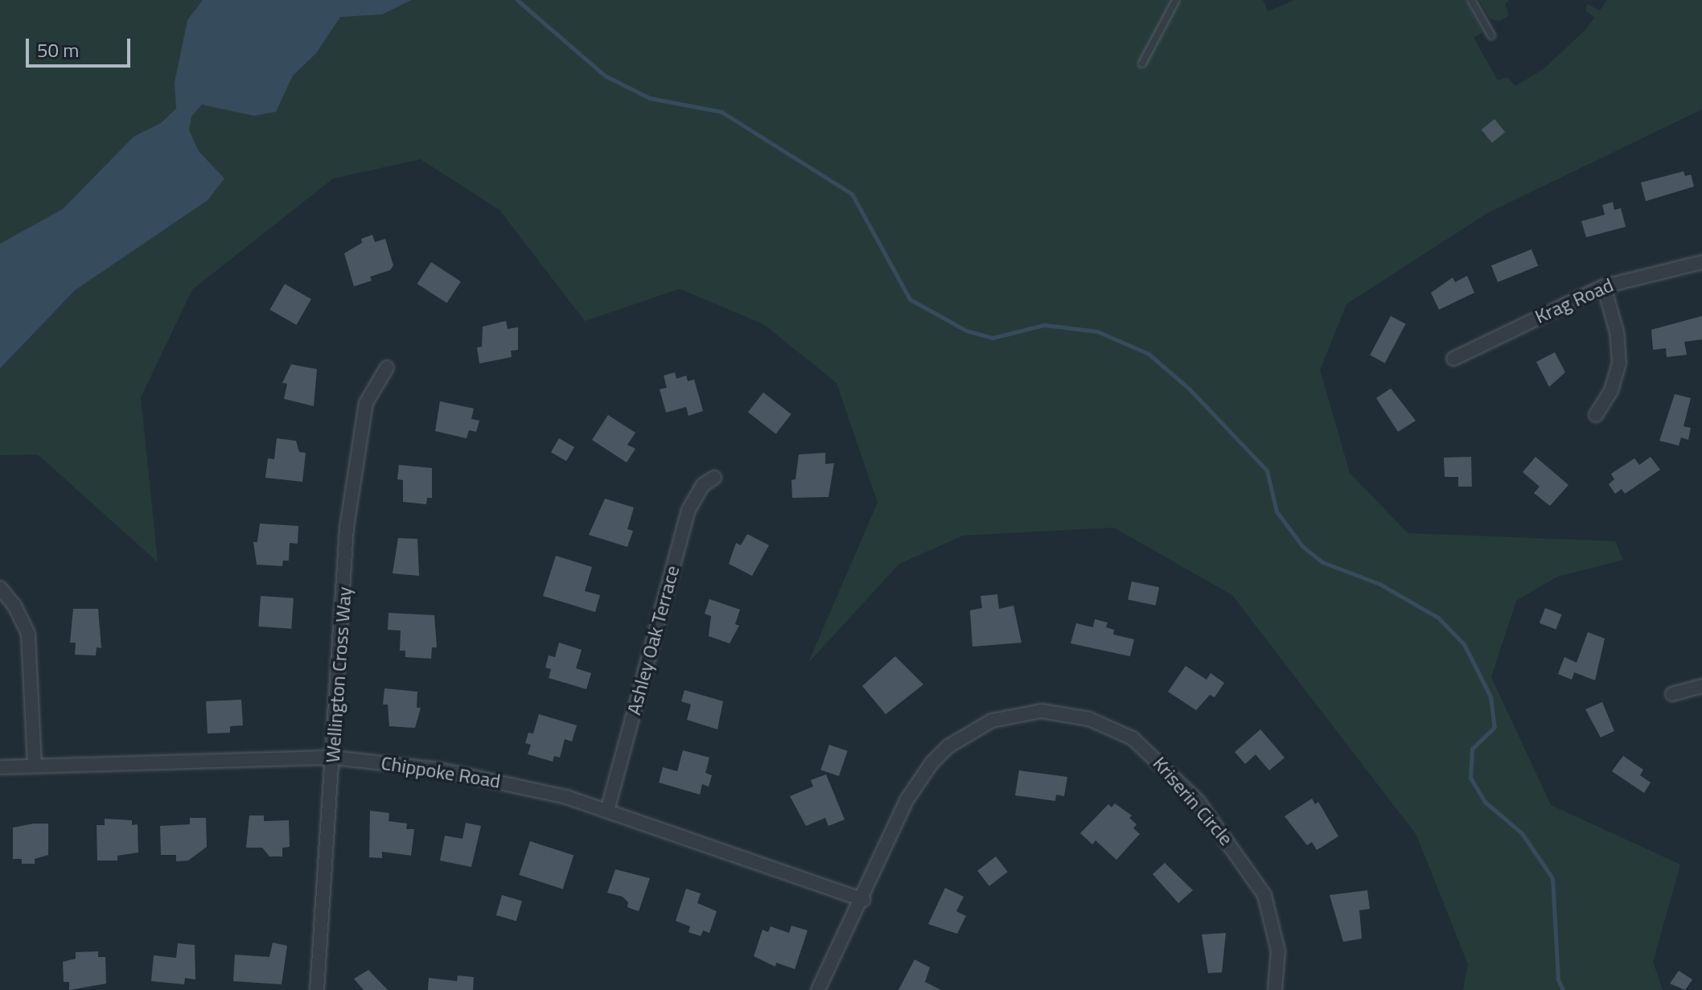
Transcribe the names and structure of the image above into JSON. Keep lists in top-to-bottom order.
{
  "streets": {
    "street": [
      "Krag Road",
      "Ashley Oak Terrace",
      "Wellington Cross Way",
      "Chippoke Road",
      "Kriserin Circle"
    ]
  },
  "crossings": [
    ["Ashley Oak Terrace", "Chippoke Road"],
    ["Wellington Cross Way", "Chippoke Road"],
    ["Chippoke Road", "Kriserin Circle"]
  ],
  "scale_bar": "50 m"
}
